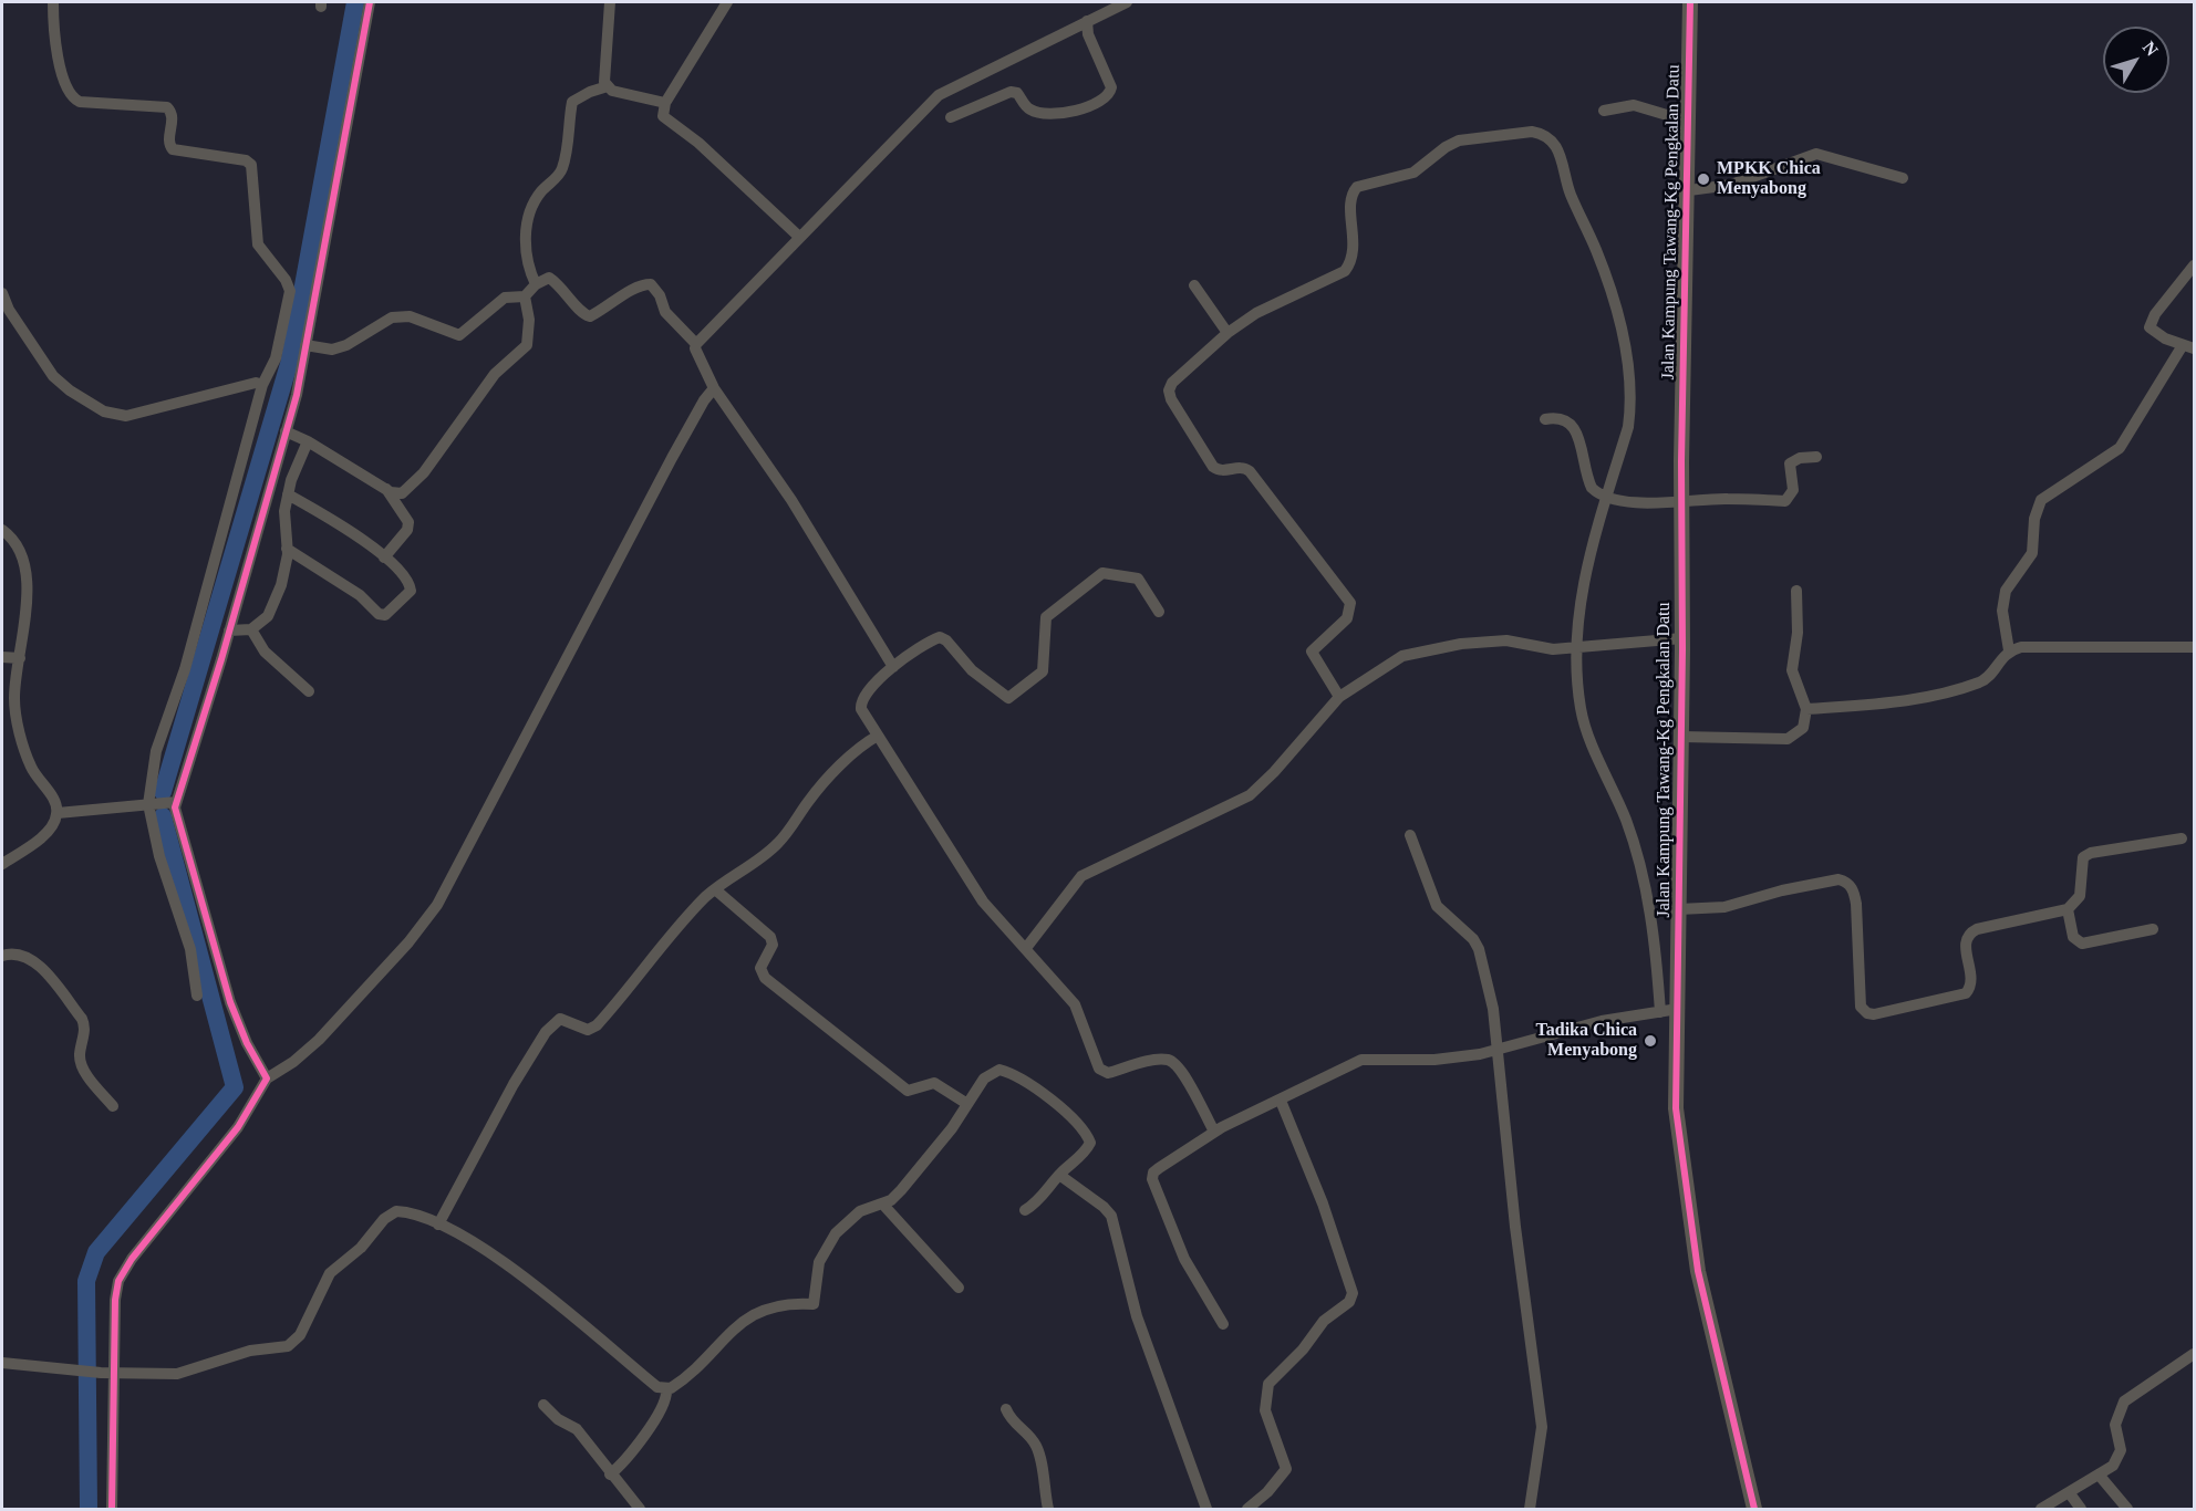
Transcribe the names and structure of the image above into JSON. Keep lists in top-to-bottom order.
{
  "streets": {
    "street": ["Jalan Kampung Tawang-Kg Pengkalan Datu"]
  },
  "places": ["MPKK Chica Menyabong", "Tadika Chica Menyabong"],
  "north": "top right"
}
